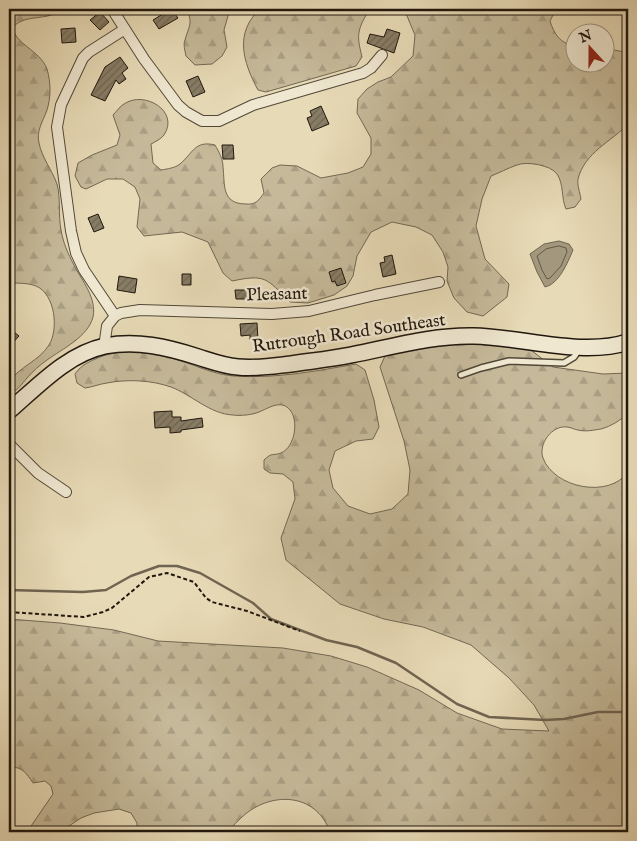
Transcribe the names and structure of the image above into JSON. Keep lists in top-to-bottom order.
{
  "streets": {
    "street": ["Pleasant", "Rutrough Road Southeast"]
  },
  "north": "top"
}
